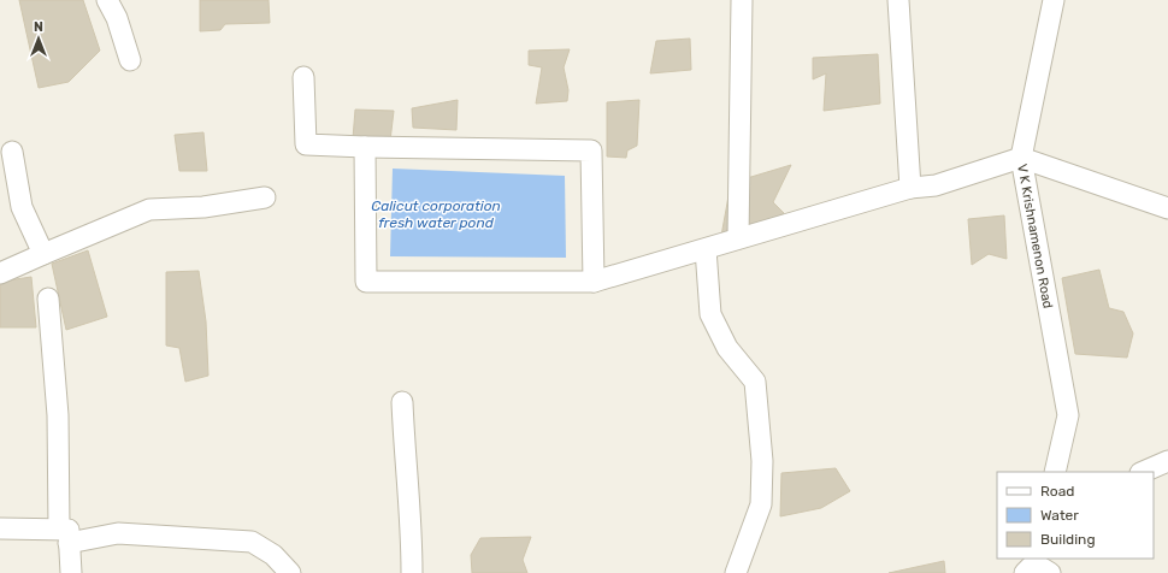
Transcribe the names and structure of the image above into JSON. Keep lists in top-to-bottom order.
{
  "streets": {
    "street": ["V K Krishnamenon Road"]
  },
  "water": ["Calicut corporation fresh water pond"],
  "legend": ["Road", "Water", "Building"],
  "north": "top"
}
